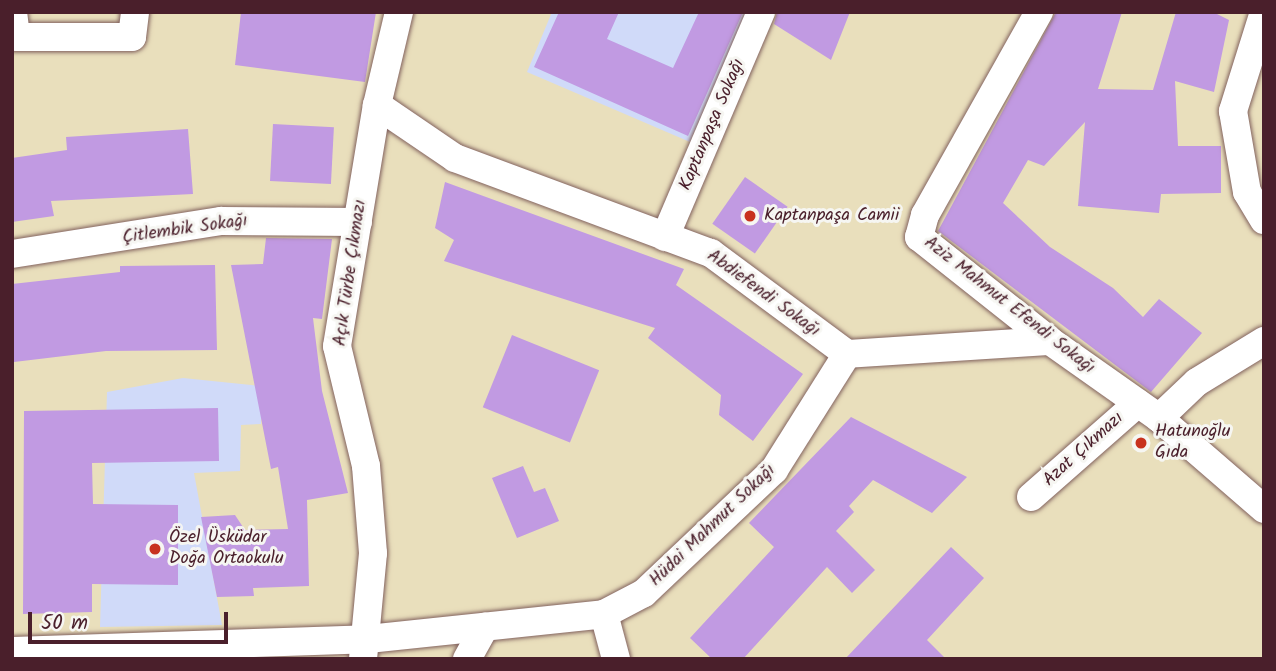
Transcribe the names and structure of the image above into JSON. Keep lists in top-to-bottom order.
{
  "streets": {
    "street": [
      "Kaptanpaşa Sokağı",
      "Çitlembik Sokağı",
      "Açık Türbe Çıkmazı",
      "Abdiefendi Sokağı",
      "Aziz Mahmut Efendi Sokağı",
      "Azat Çıkmazı",
      "Hüdai Mahmut Sokağı"
    ]
  },
  "crossings": [
    ["Kaptanpaşa Sokağı", "Abdiefendi Sokağı"],
    ["Çitlembik Sokağı", "Açık Türbe Çıkmazı"],
    ["Açık Türbe Çıkmazı", "Abdiefendi Sokağı"],
    ["Açık Türbe Çıkmazı", "Hüdai Mahmut Sokağı"],
    ["Abdiefendi Sokağı", "Hüdai Mahmut Sokağı"],
    ["Aziz Mahmut Efendi Sokağı", "Azat Çıkmazı"]
  ],
  "places": ["Kaptanpaşa Camii", "Hatunoğlu Gıda", "Özel Üsküdar Doğa Ortaokulu"],
  "scale_bar": "50 m"
}
